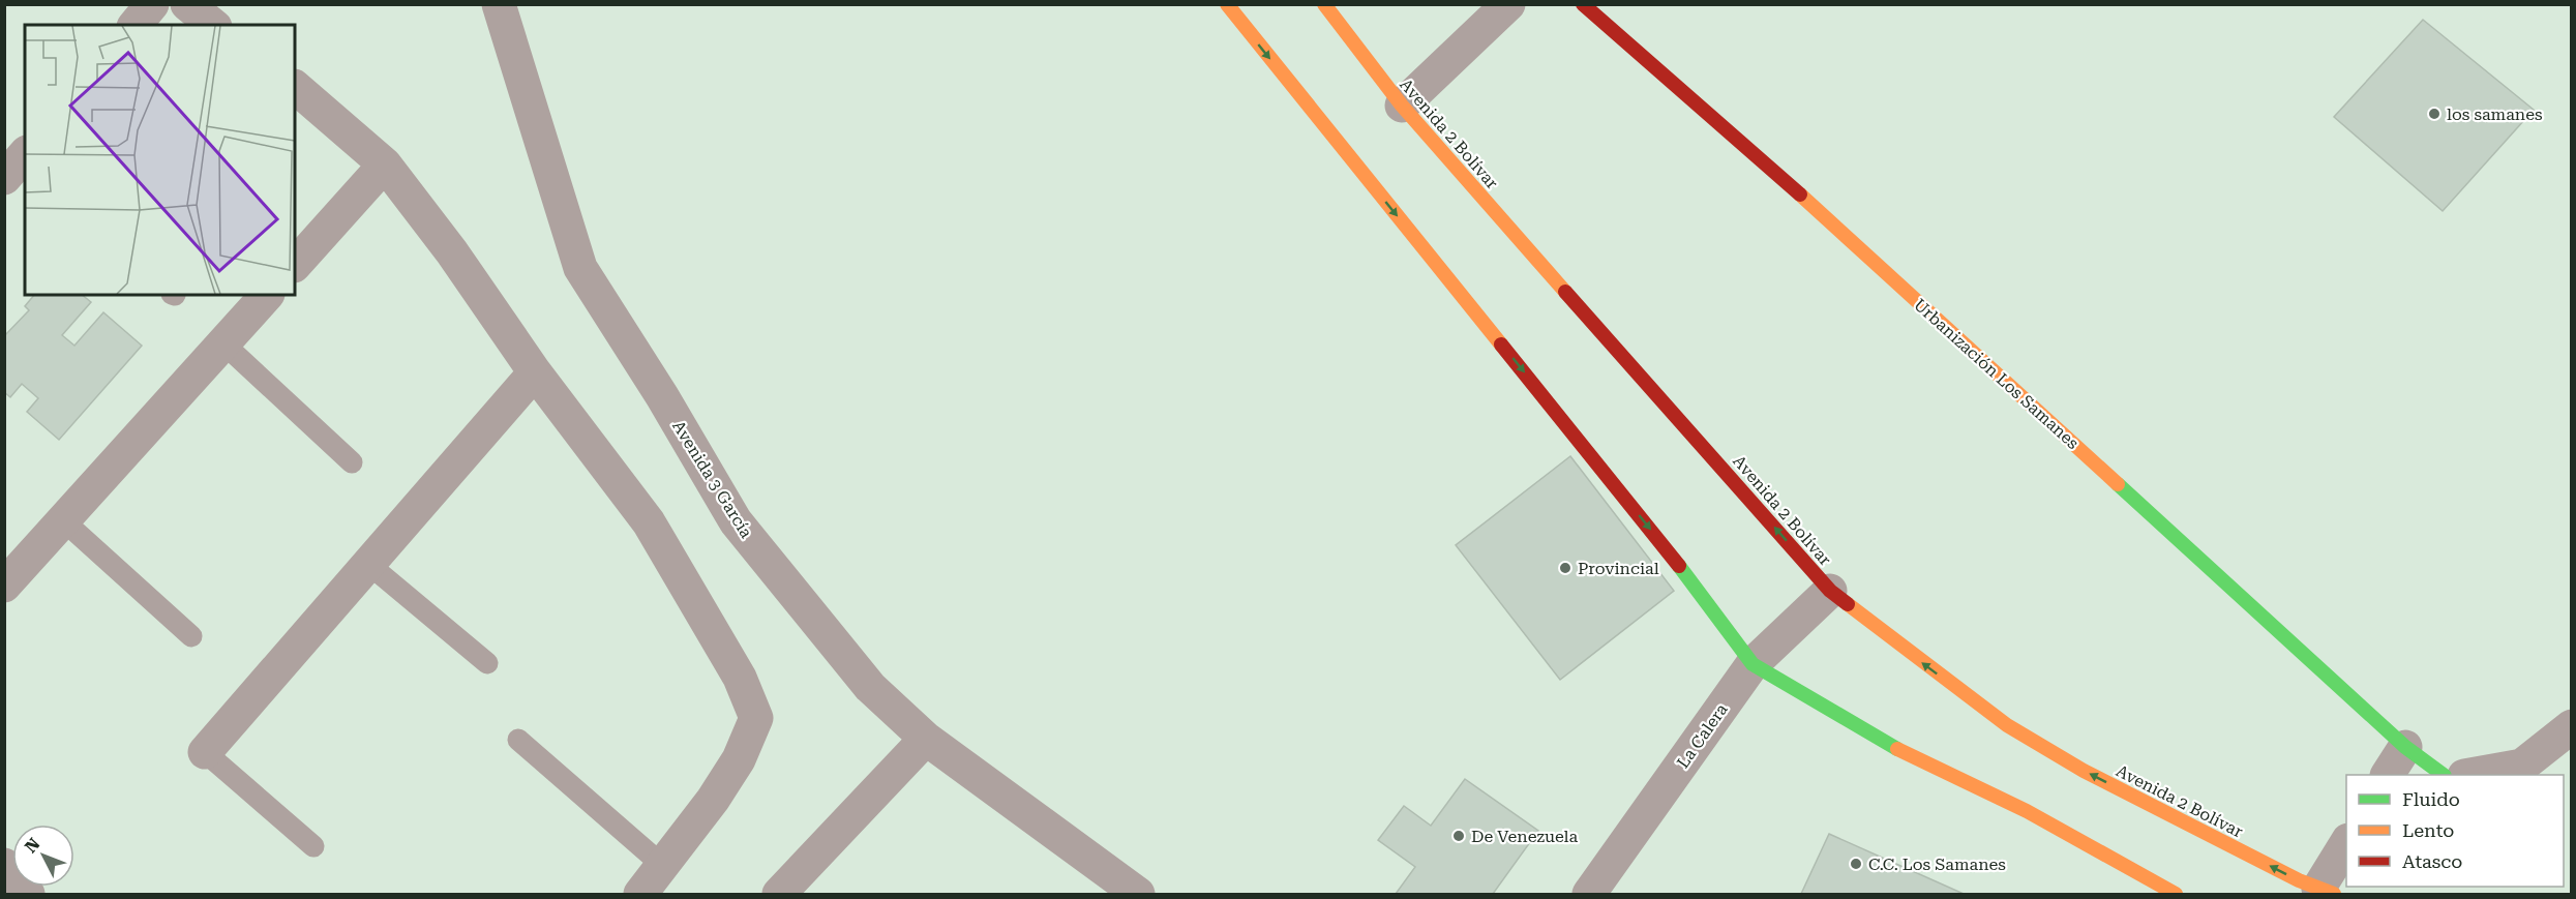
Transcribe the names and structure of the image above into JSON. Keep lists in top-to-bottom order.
{
  "streets": {
    "street": [
      "Avenida 2 Bolívar",
      "Urbanización Los Samanes",
      "Avenida 3 García",
      "La Calera"
    ]
  },
  "crossings": [
    ["Avenida 2 Bolívar", "La Calera"]
  ],
  "places": [
    "los samanes",
    "Provincial",
    "De Venezuela",
    "C.C. Los Samanes"
  ],
  "legend": ["Fluido", "Lento", "Atasco"],
  "north": "top left"
}
